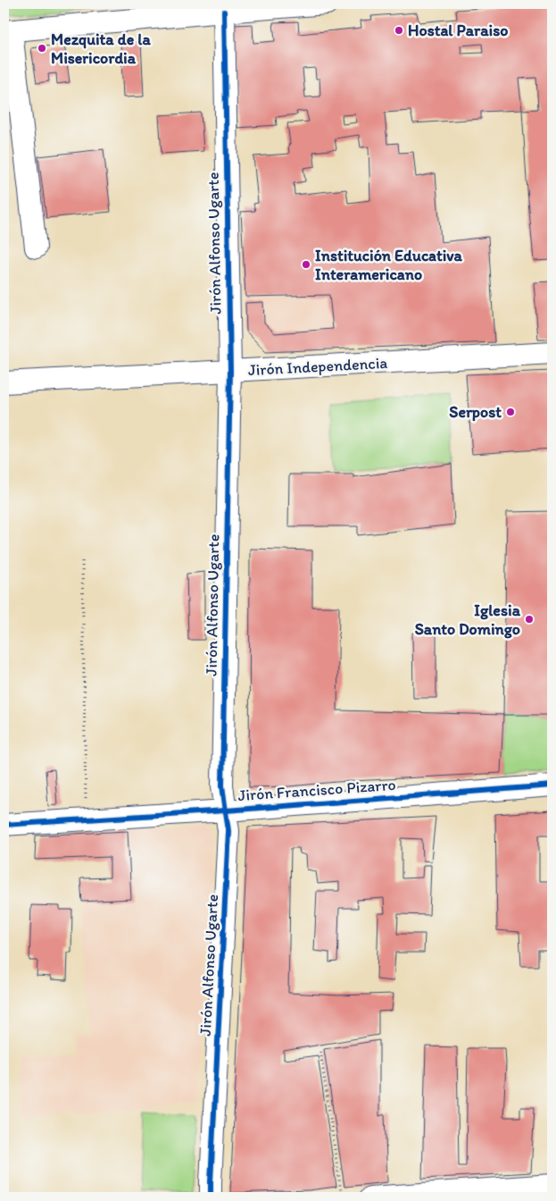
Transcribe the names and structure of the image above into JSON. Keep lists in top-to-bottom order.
{
  "streets": {
    "street": ["Jirón Alfonso Ugarte", "Jirón Independencia", "Jirón Francisco Pizarro"]
  },
  "crossings": [
    ["Jirón Alfonso Ugarte", "Jirón Independencia"],
    ["Jirón Alfonso Ugarte", "Jirón Francisco Pizarro"]
  ],
  "places": [
    "Hostal Paraiso",
    "Mezquita de la Misericordia",
    "Institución Educativa Interamericano",
    "Serpost",
    "Iglesia Santo Domingo"
  ]
}
